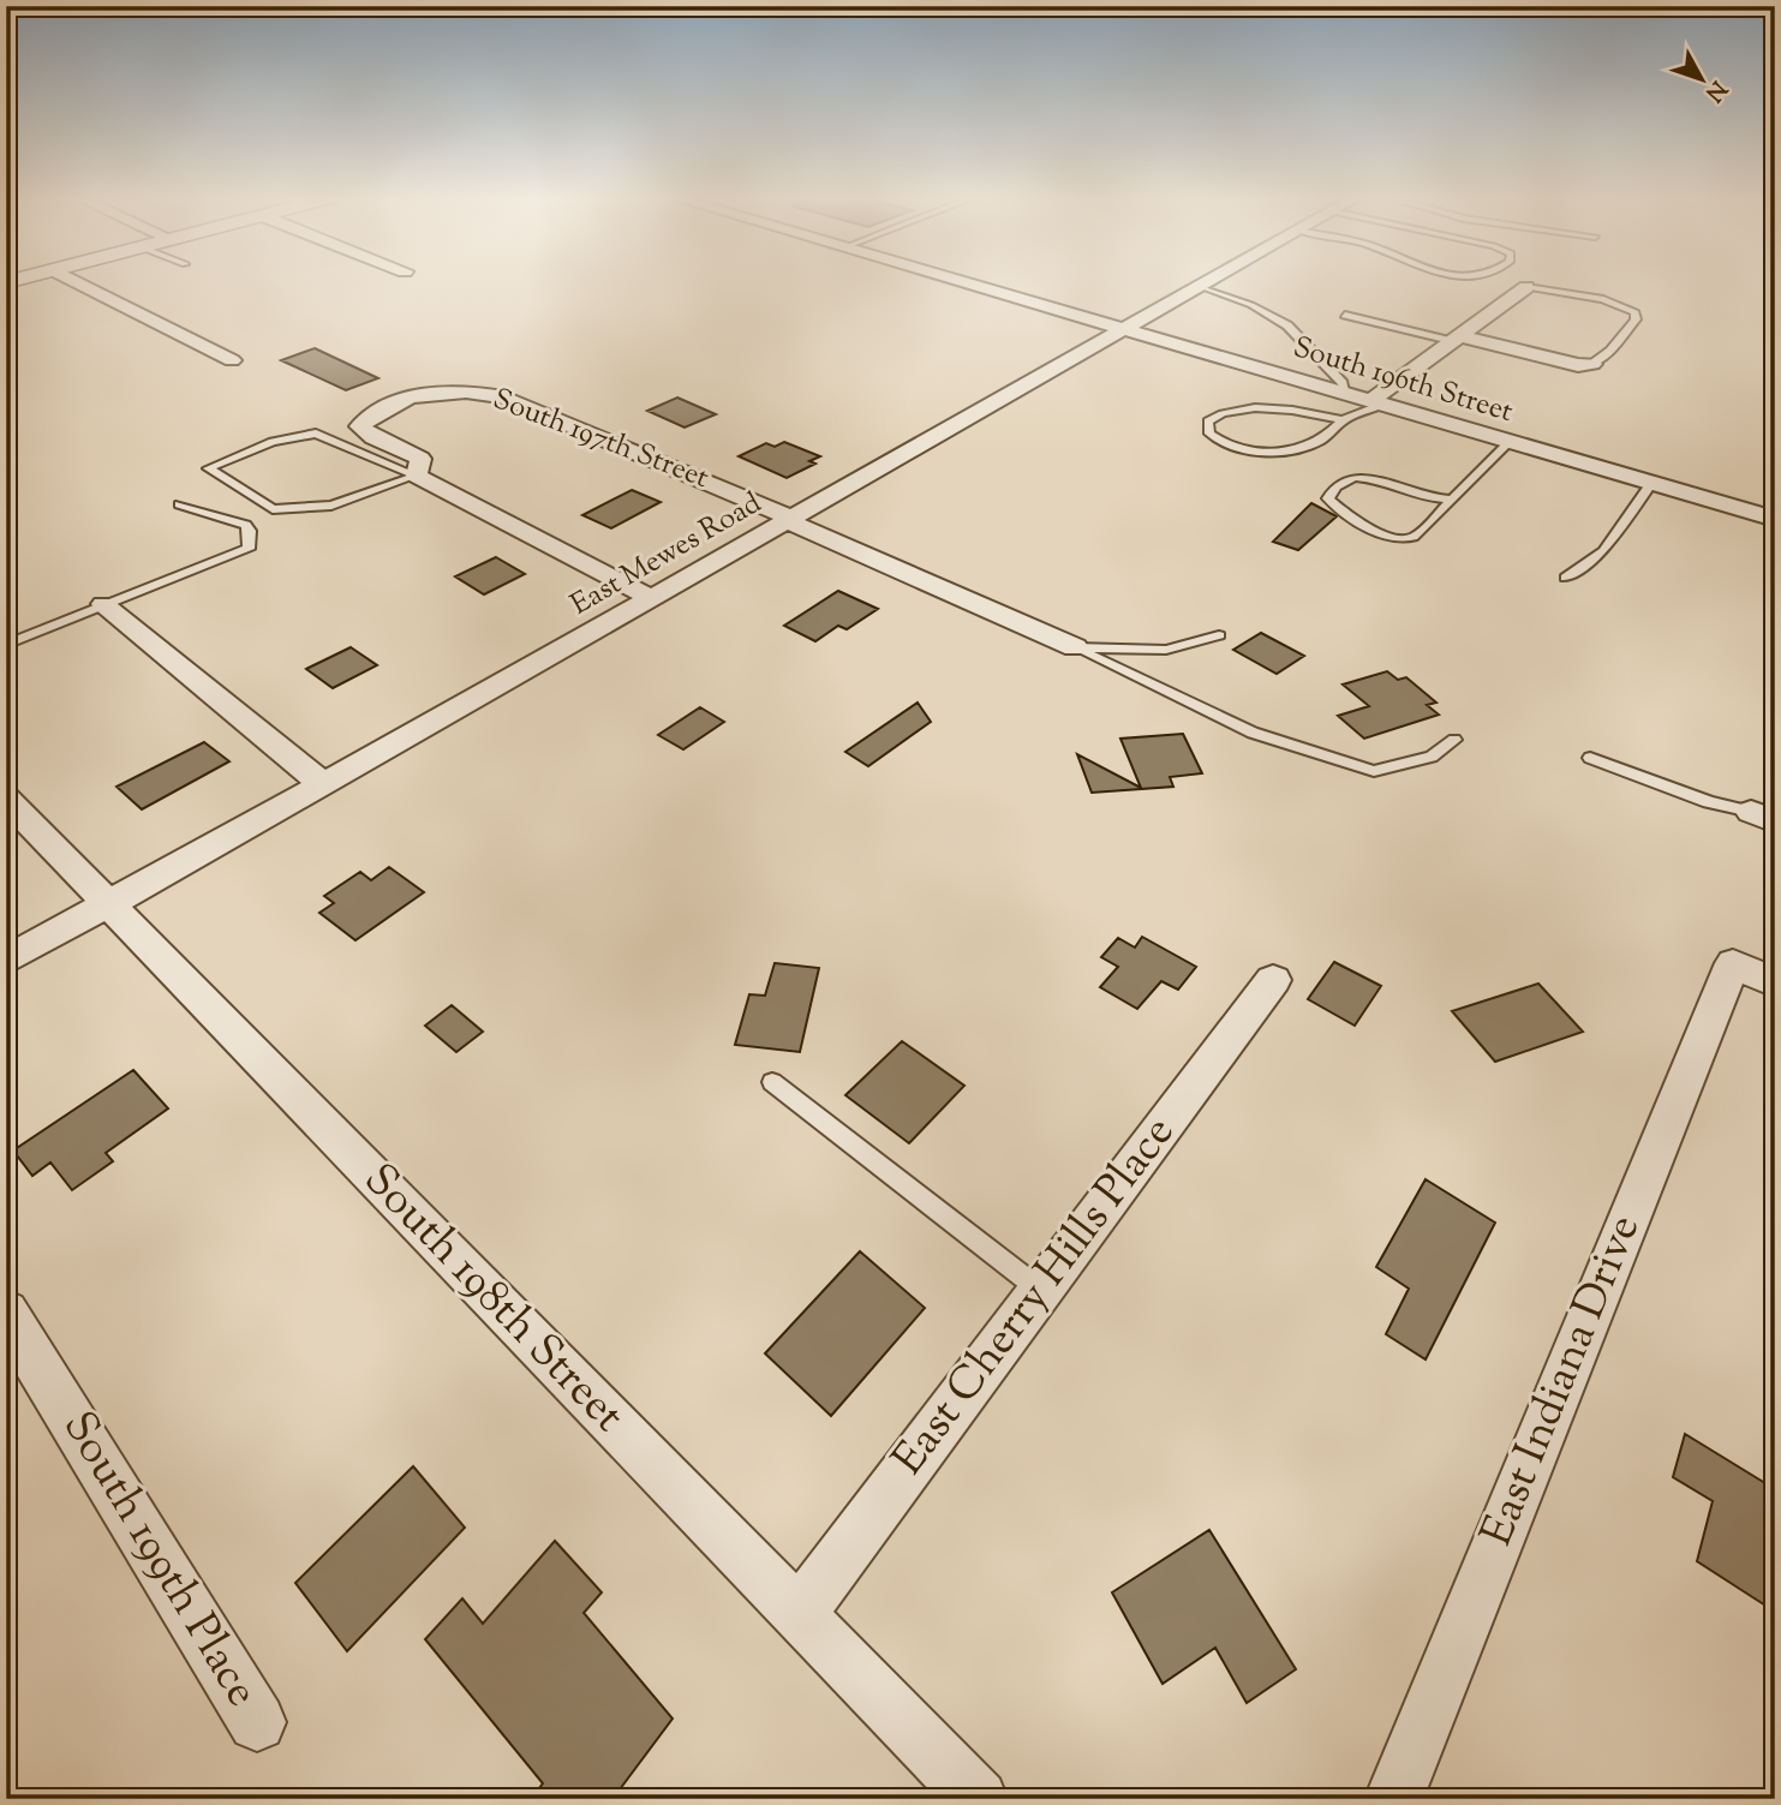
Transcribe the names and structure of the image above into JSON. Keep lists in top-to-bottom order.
{
  "streets": {
    "street": [
      "South 196th Street",
      "South 197th Street",
      "East Mewes Road",
      "East Cherry Hills Place",
      "South 198th Street",
      "East Indiana Drive",
      "South 199th Place"
    ]
  },
  "crossings": [
    ["South 196th Street", "East Mewes Road"],
    ["South 197th Street", "East Mewes Road"],
    ["East Mewes Road", "South 198th Street"],
    ["East Cherry Hills Place", "South 198th Street"]
  ],
  "north": "bottom right"
}
